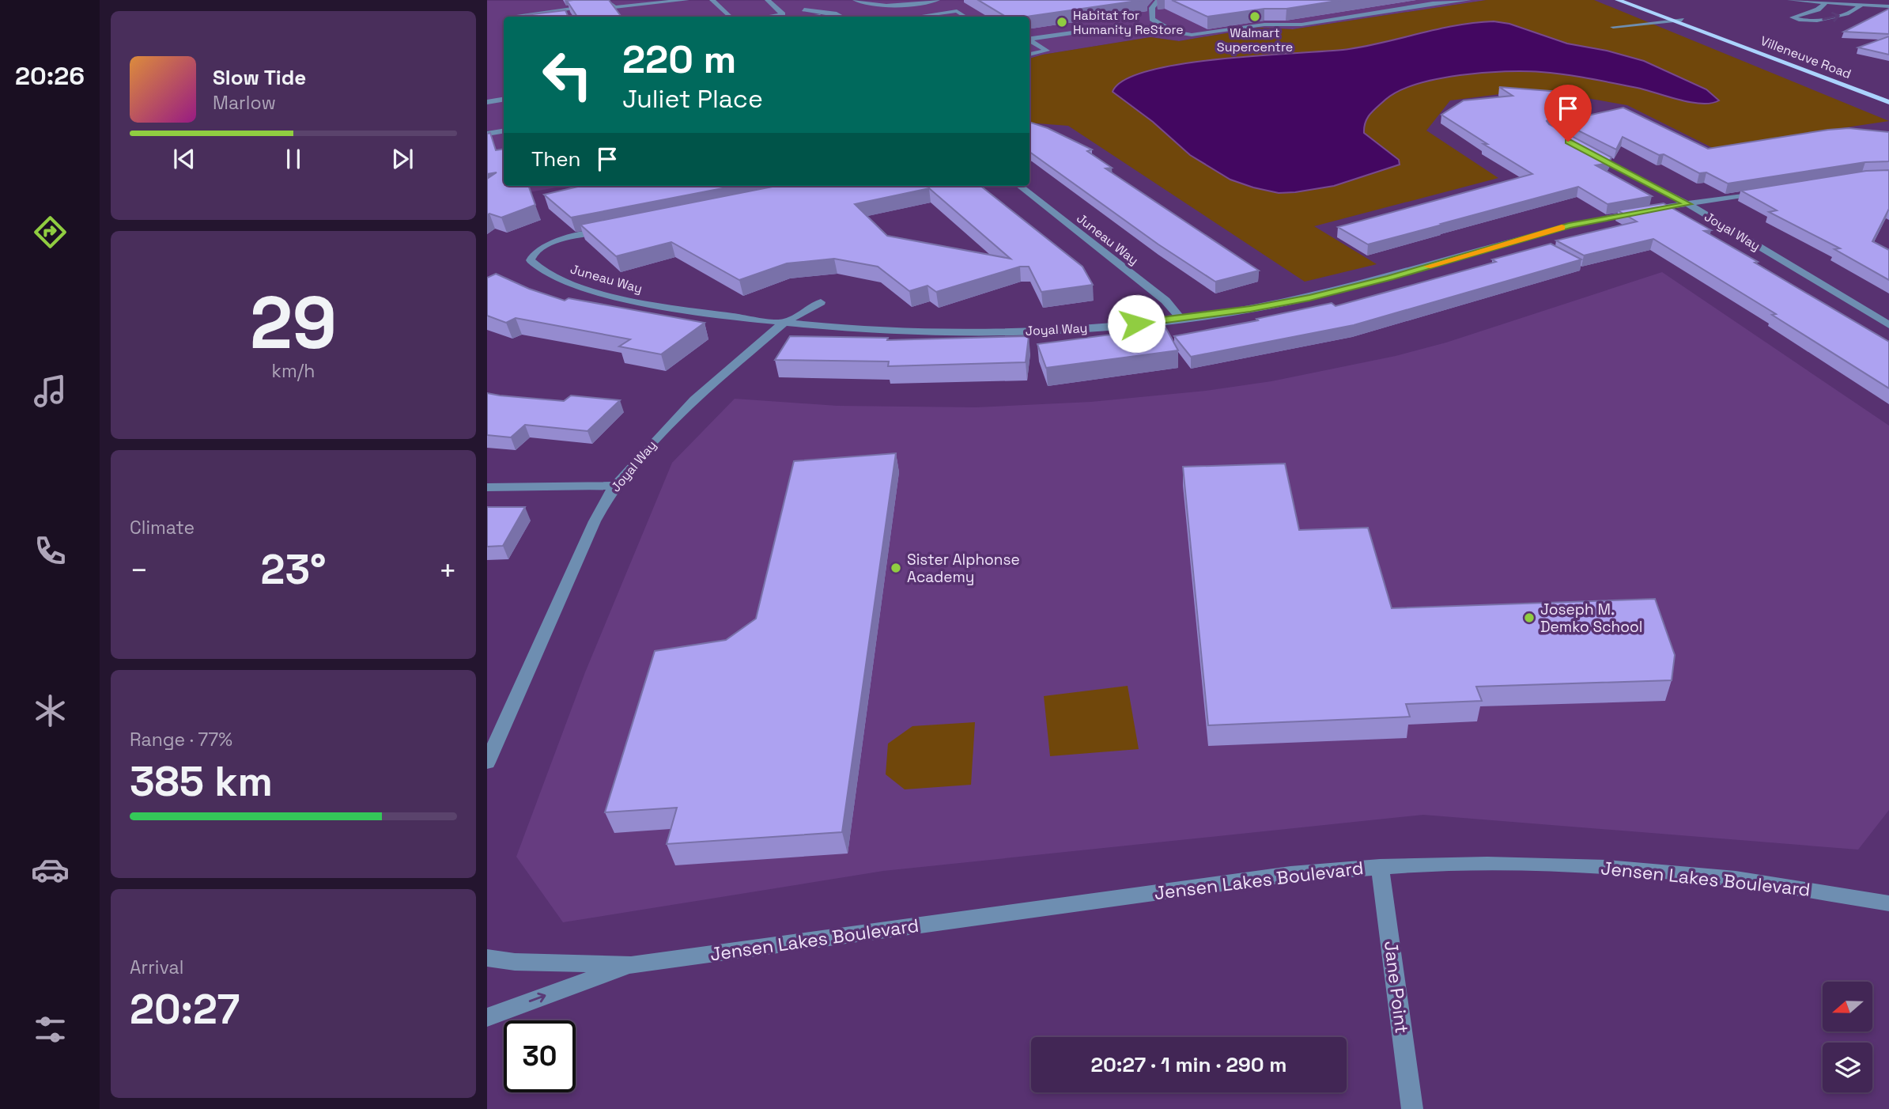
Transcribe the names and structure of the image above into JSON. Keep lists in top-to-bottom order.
{
  "streets": {
    "main road": ["Villeneuve Road"],
    "street": [
      "Joyal Way",
      "Juneau Way",
      "Jensen Lakes Boulevard",
      "Jane Point"
    ]
  },
  "crossings": [
    ["Joyal Way", "Juneau Way"],
    ["Jensen Lakes Boulevard", "Jane Point"]
  ],
  "places": [
    "Walmart Supercentre",
    "Habitat for Humanity ReStore",
    "Sister Alphonse Academy",
    "Joseph M. Demko School"
  ],
  "north": "left",
  "page": {
    "tabs": "20:26",
    "turn": ["220 m", "Juliet Place"],
    "song": ["Slow Tide", "Marlow"],
    "then": "Then",
    "tile": [
      ["29", "km/h"],
      "Climate",
      ["Range · 77%", "385 km"],
      ["Arrival", "20:27"]
    ],
    "heat": ["−", "23°", "+"],
    "limit": "30",
    "trip": "20:27 · 1 min · 290 m"
  }
}
